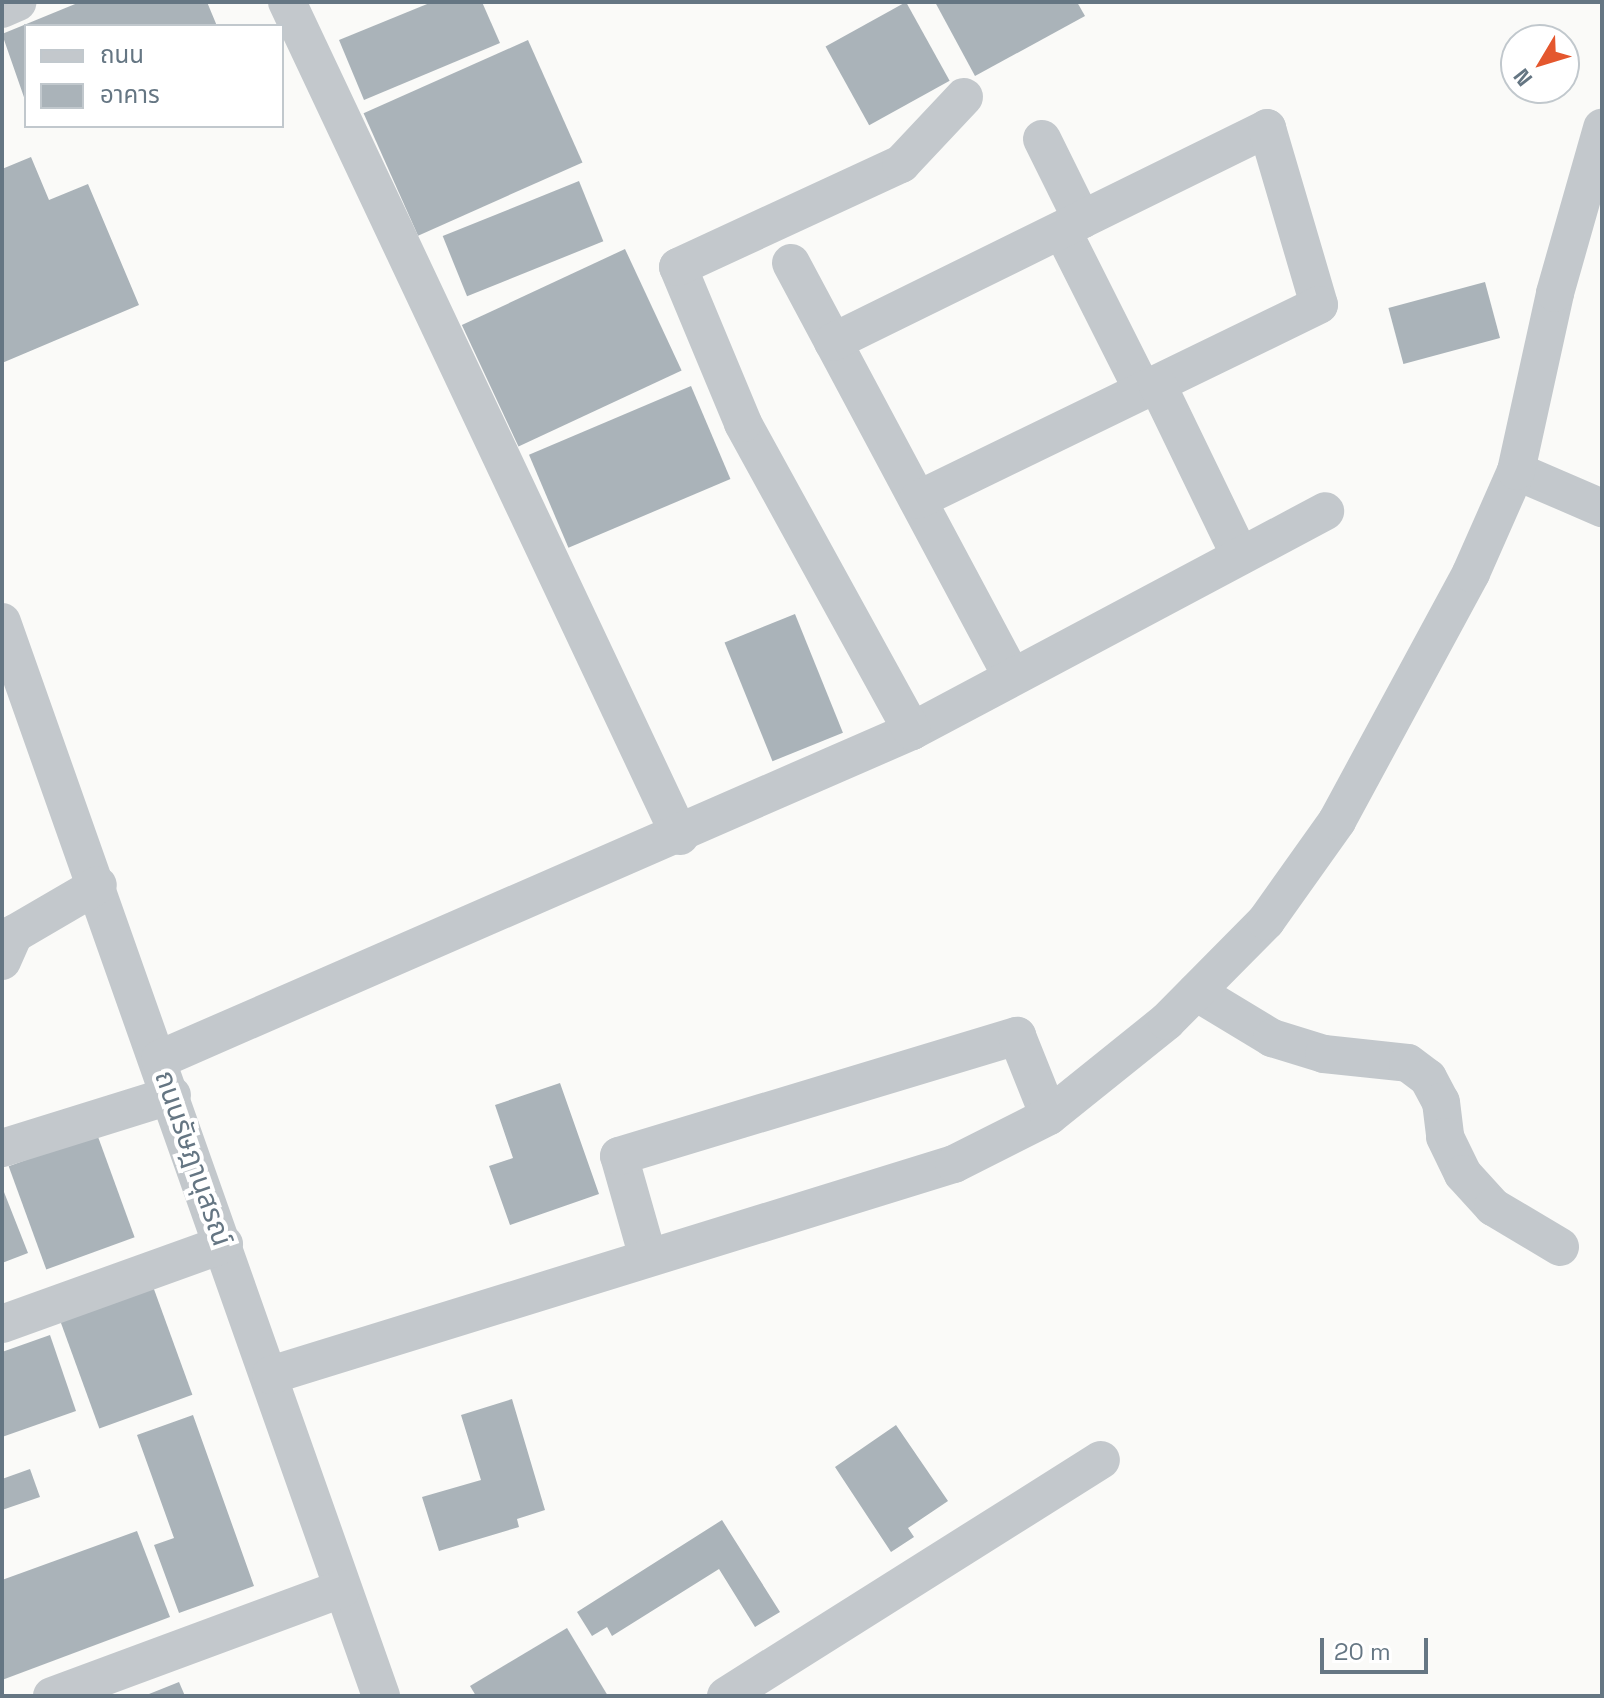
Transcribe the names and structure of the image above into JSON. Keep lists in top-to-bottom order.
{
  "streets": {
    "street": ["ถนนรัษฎานุสรณ์"]
  },
  "legend": ["ถนน", "อาคาร"],
  "scale_bar": "20 m",
  "north": "bottom left"
}
